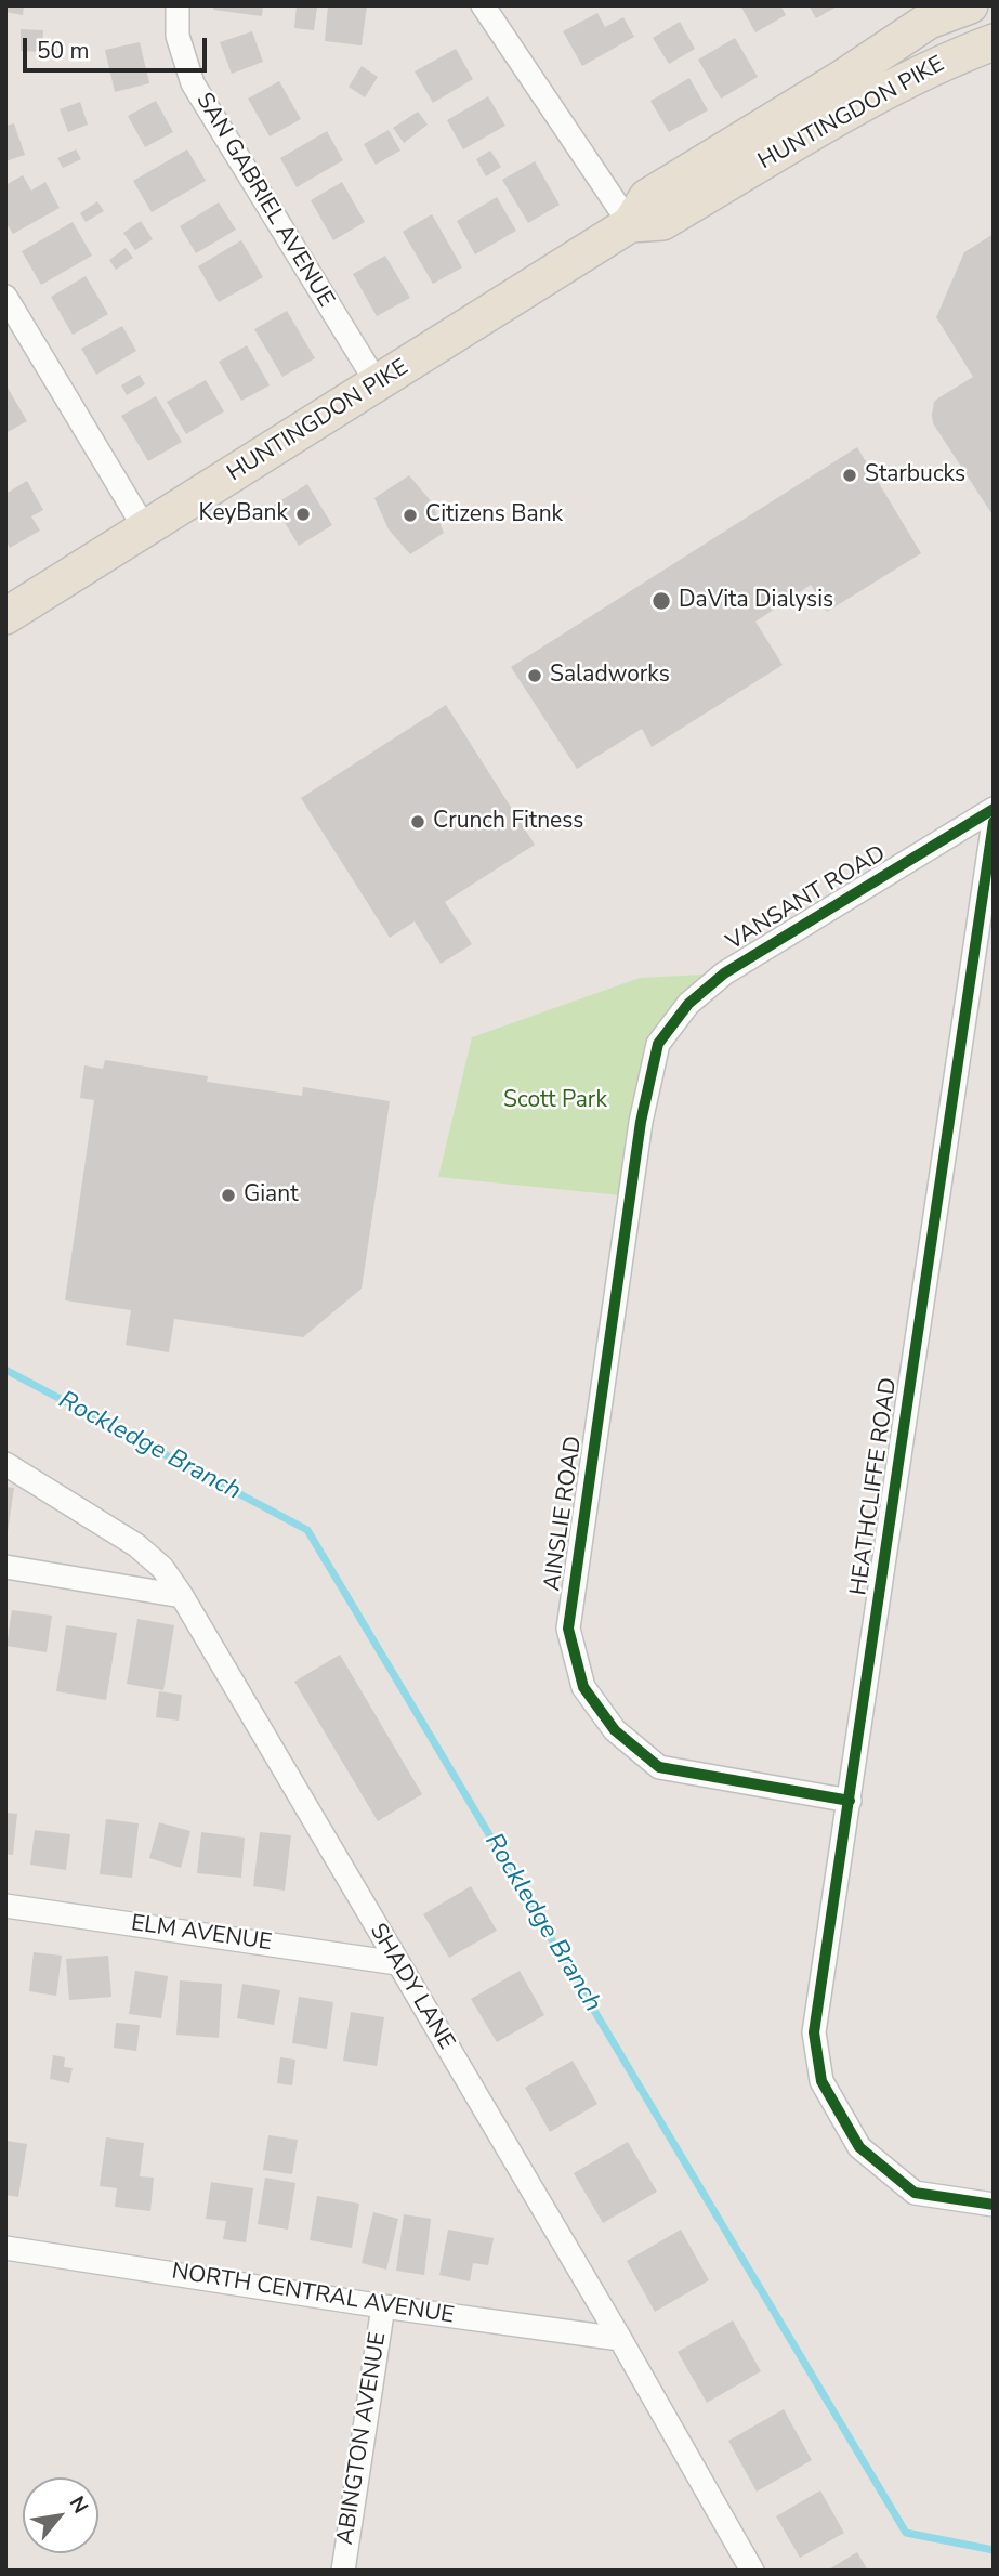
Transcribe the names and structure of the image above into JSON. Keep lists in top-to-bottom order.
{
  "streets": {
    "main road": ["HUNTINGDON PIKE"],
    "street": [
      "SAN GABRIEL AVENUE",
      "VANSANT ROAD",
      "HEATHCLIFFE ROAD",
      "AINSLIE ROAD",
      "ELM AVENUE",
      "SHADY LANE",
      "NORTH CENTRAL AVENUE",
      "ABINGTON AVENUE"
    ]
  },
  "crossings": [
    ["HUNTINGDON PIKE", "SAN GABRIEL AVENUE"],
    ["VANSANT ROAD", "AINSLIE ROAD"],
    ["HEATHCLIFFE ROAD", "AINSLIE ROAD"],
    ["ELM AVENUE", "SHADY LANE"],
    ["SHADY LANE", "NORTH CENTRAL AVENUE"],
    ["NORTH CENTRAL AVENUE", "ABINGTON AVENUE"]
  ],
  "water": ["Rockledge Branch"],
  "parks": ["Scott Park"],
  "places": [
    "Starbucks",
    "KeyBank",
    "Citizens Bank",
    "DaVita Dialysis",
    "Saladworks",
    "Crunch Fitness",
    "Giant"
  ],
  "scale_bar": "50 m",
  "north": "top right"
}
